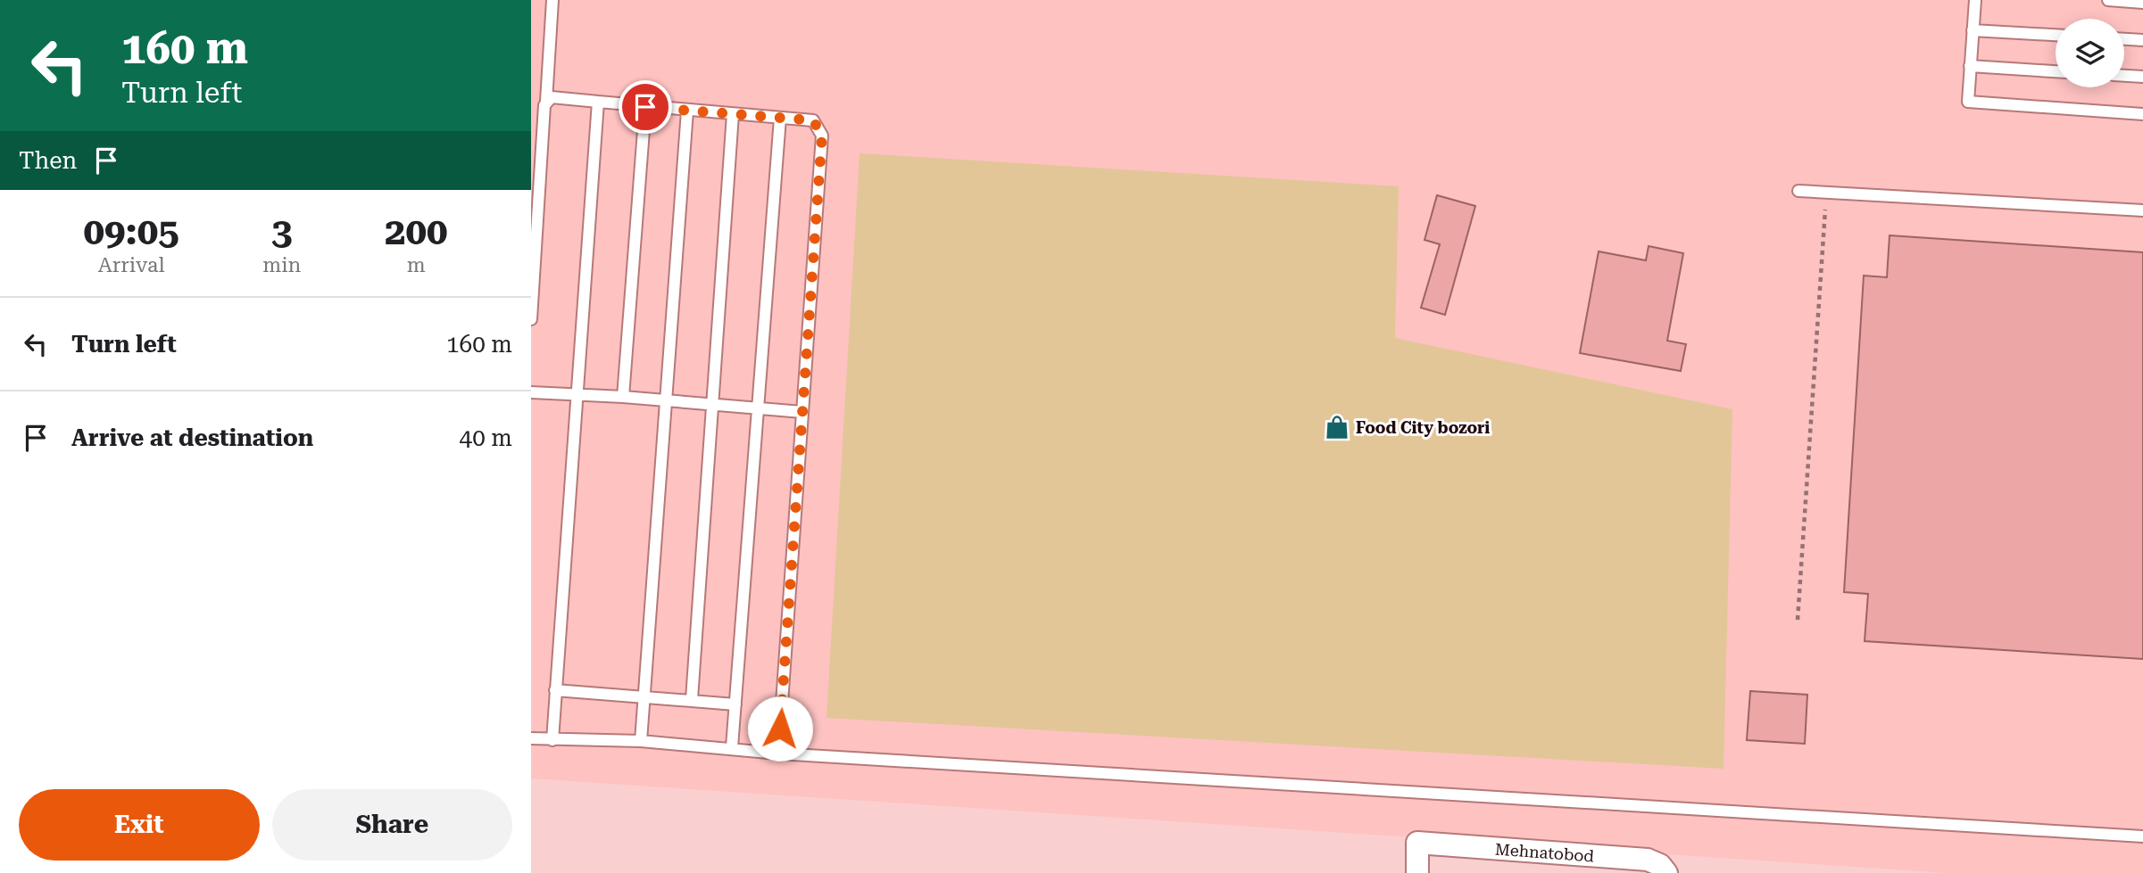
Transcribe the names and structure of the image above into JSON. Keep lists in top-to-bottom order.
{
  "streets": {
    "street": ["Mehnatobod"]
  },
  "places": {
    "shop": ["Food City bozori"]
  },
  "page": {
    "turn": ["160 m", "Turn left"],
    "then": "Then",
    "eta": [
      "09:05",
      "Arrival",
      "3",
      "min",
      "200",
      "m"
    ],
    "list": [
      {
        "name": "Turn left",
        "value": "160 m"
      },
      {
        "name": "Arrive at destination",
        "value": "40 m"
      }
    ],
    "buttons": ["Exit", "Share"]
  }
}
